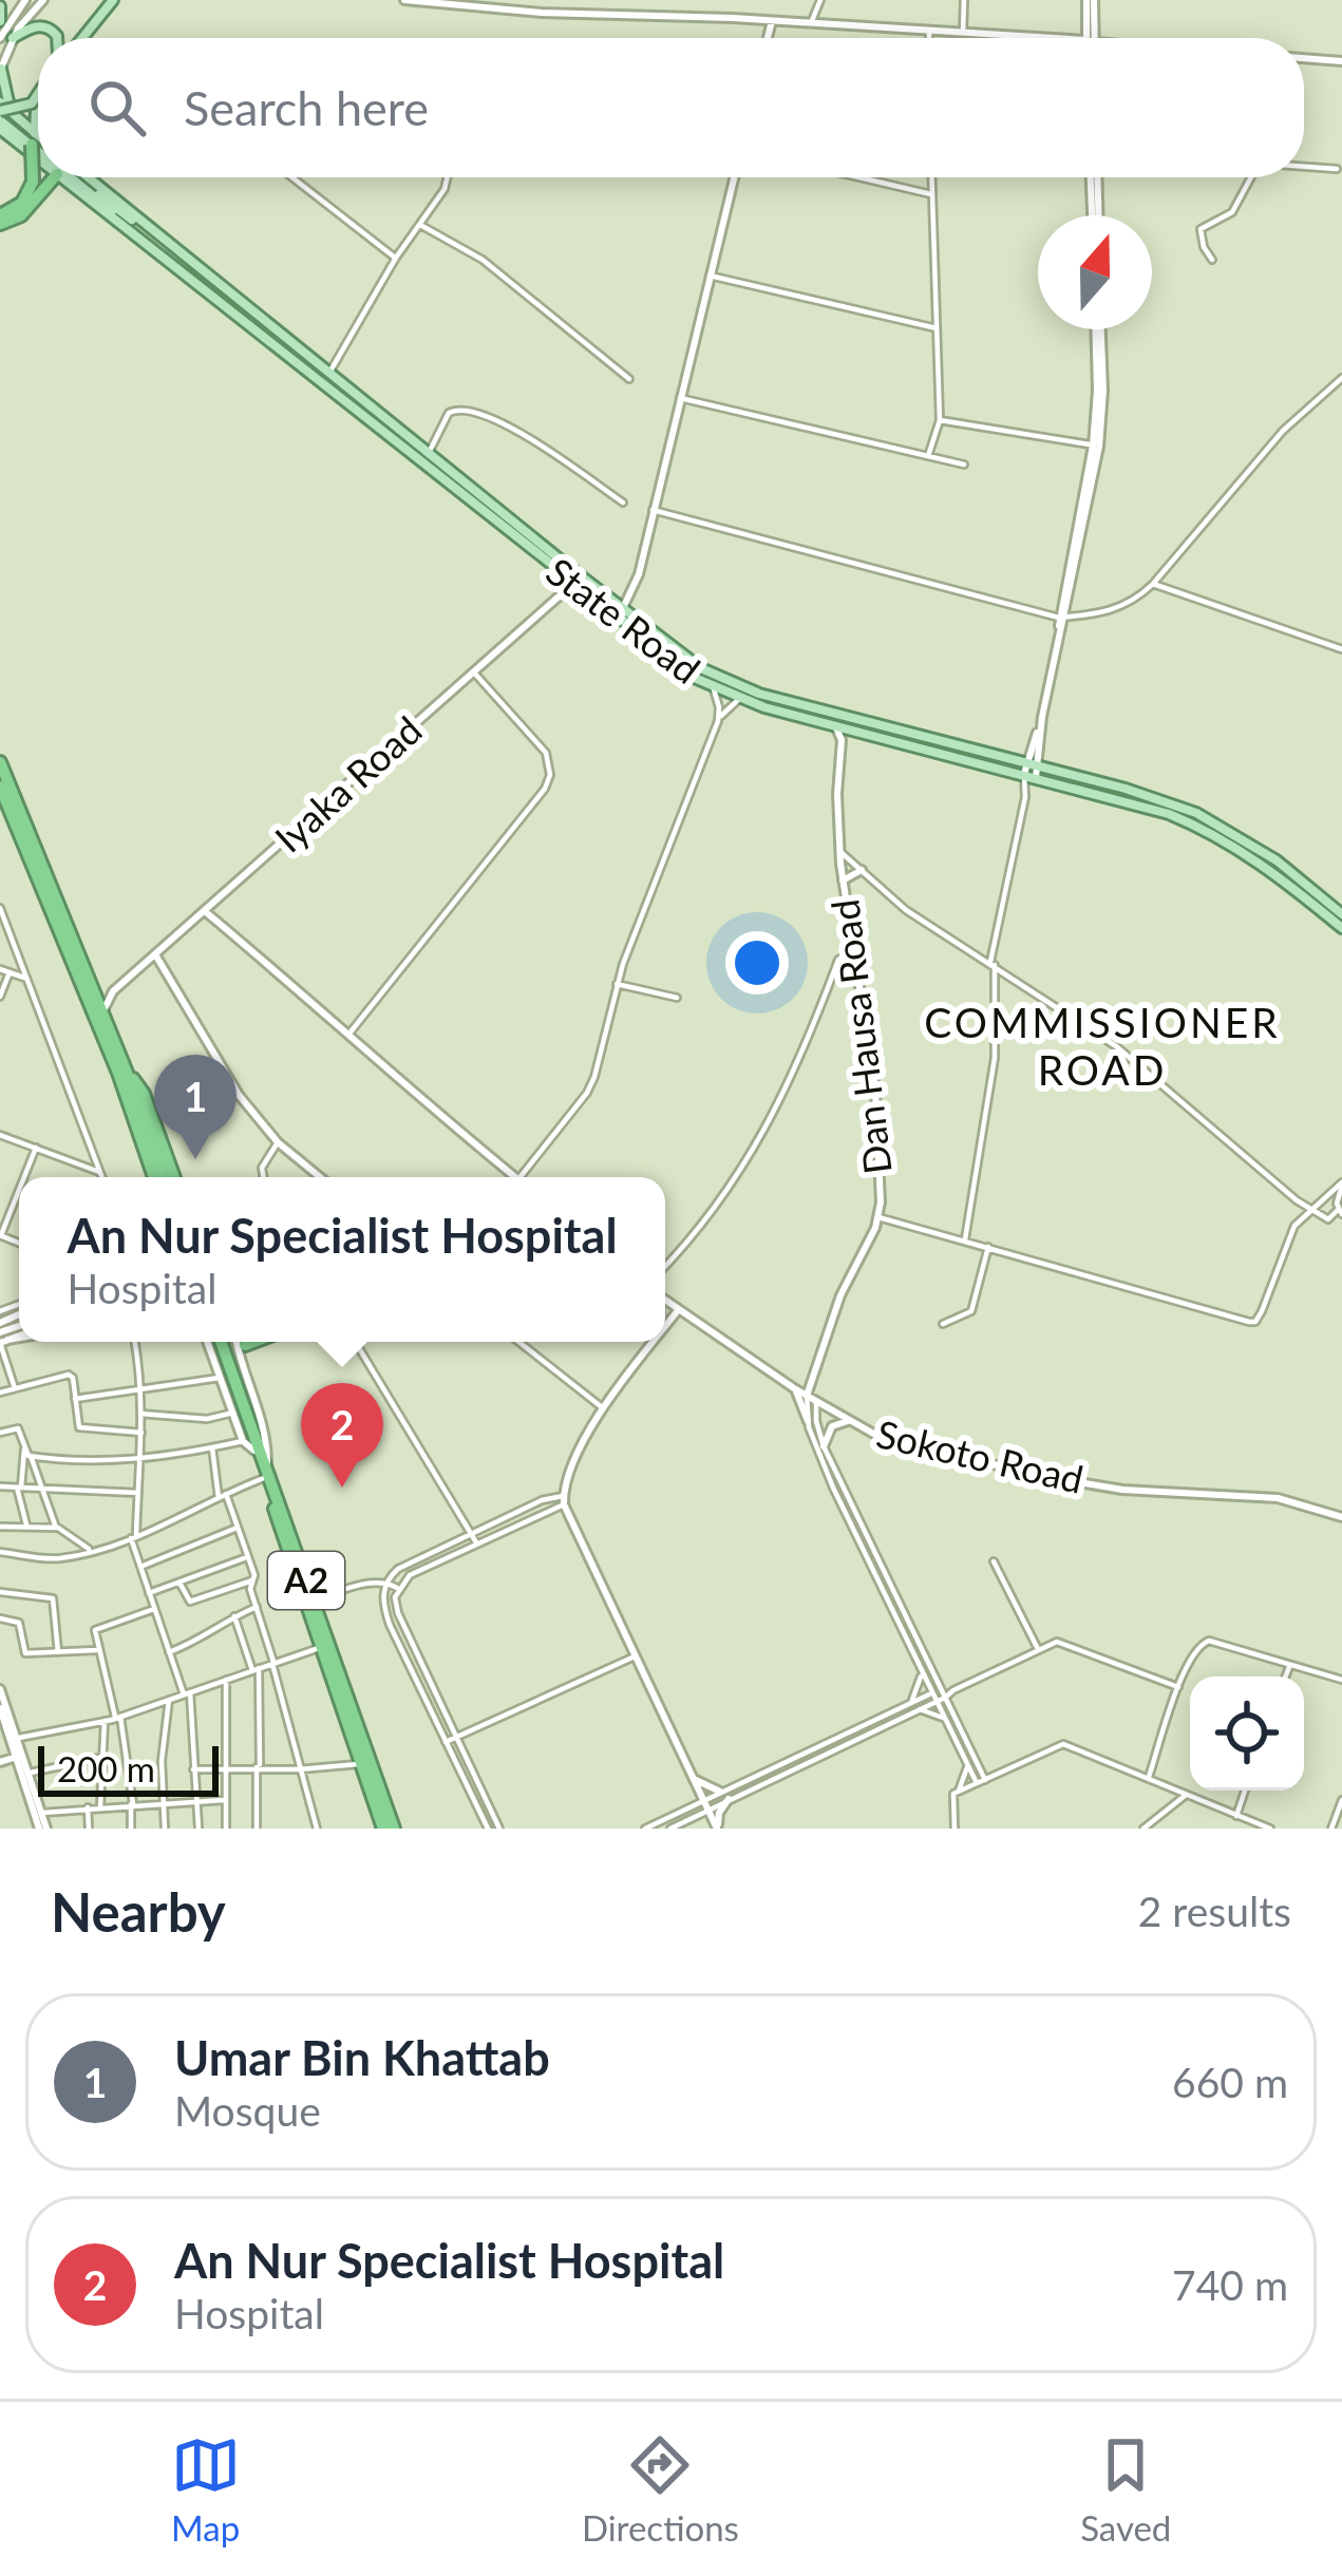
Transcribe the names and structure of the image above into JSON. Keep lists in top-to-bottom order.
{
  "streets": {
    "highway": ["A2"],
    "main road": ["State Road"],
    "street": ["Iyaka Road", "Dan Hausa Road", "Sokoto Road"]
  },
  "crossings": [
    ["State Road", "Iyaka Road"],
    ["State Road", "Dan Hausa Road"],
    ["Dan Hausa Road", "Sokoto Road"]
  ],
  "districts": ["COMMISSIONER ROAD"],
  "scale_bar": "200 m",
  "north": "top",
  "page": {
    "search": "Search here",
    "pins": ["1", "2"],
    "popup": ["An Nur Specialist Hospital", "Hospital"],
    "scale": "200 m",
    "heading": ["Nearby", "2 results"],
    "list": [
      {
        "mark": "1",
        "name": "Umar Bin Khattab",
        "note": "Mosque",
        "value": "660 m"
      },
      {
        "mark": "2",
        "name": "An Nur Specialist Hospital",
        "note": "Hospital",
        "value": "740 m"
      }
    ],
    "nav": ["Map", "Directions", "Saved"]
  }
}
